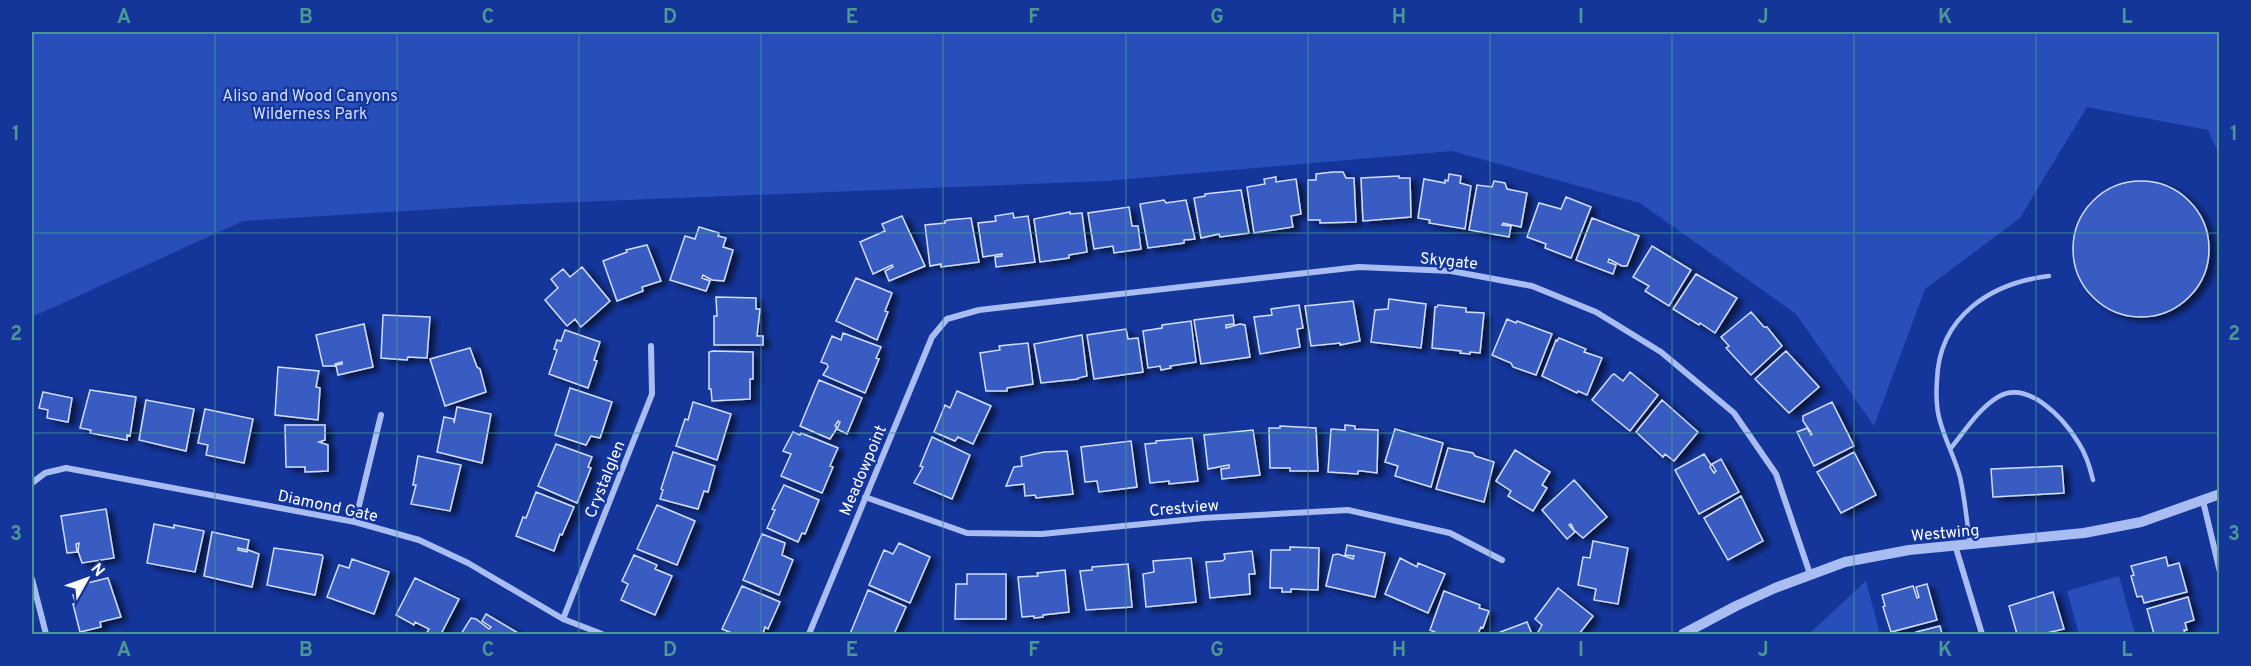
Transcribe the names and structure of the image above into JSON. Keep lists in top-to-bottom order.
{
  "streets": {
    "street": [
      "Skygate",
      "Meadowpoint",
      "Crystalglen",
      "Diamond Gate",
      "Crestview",
      "Westwing"
    ]
  },
  "crossings": [
    ["Skygate", "Meadowpoint"],
    ["Skygate", "Westwing"],
    ["Meadowpoint", "Crestview"],
    ["Crystalglen", "Diamond Gate"]
  ],
  "parks": ["Aliso and Wood Canyons Wilderness Park"],
  "north": "top right",
  "grid": {
    "columns": [
      "A",
      "B",
      "C",
      "D",
      "E",
      "F",
      "G",
      "H",
      "I",
      "J",
      "K",
      "L"
    ],
    "rows": ["1", "2", "3"]
  }
}
